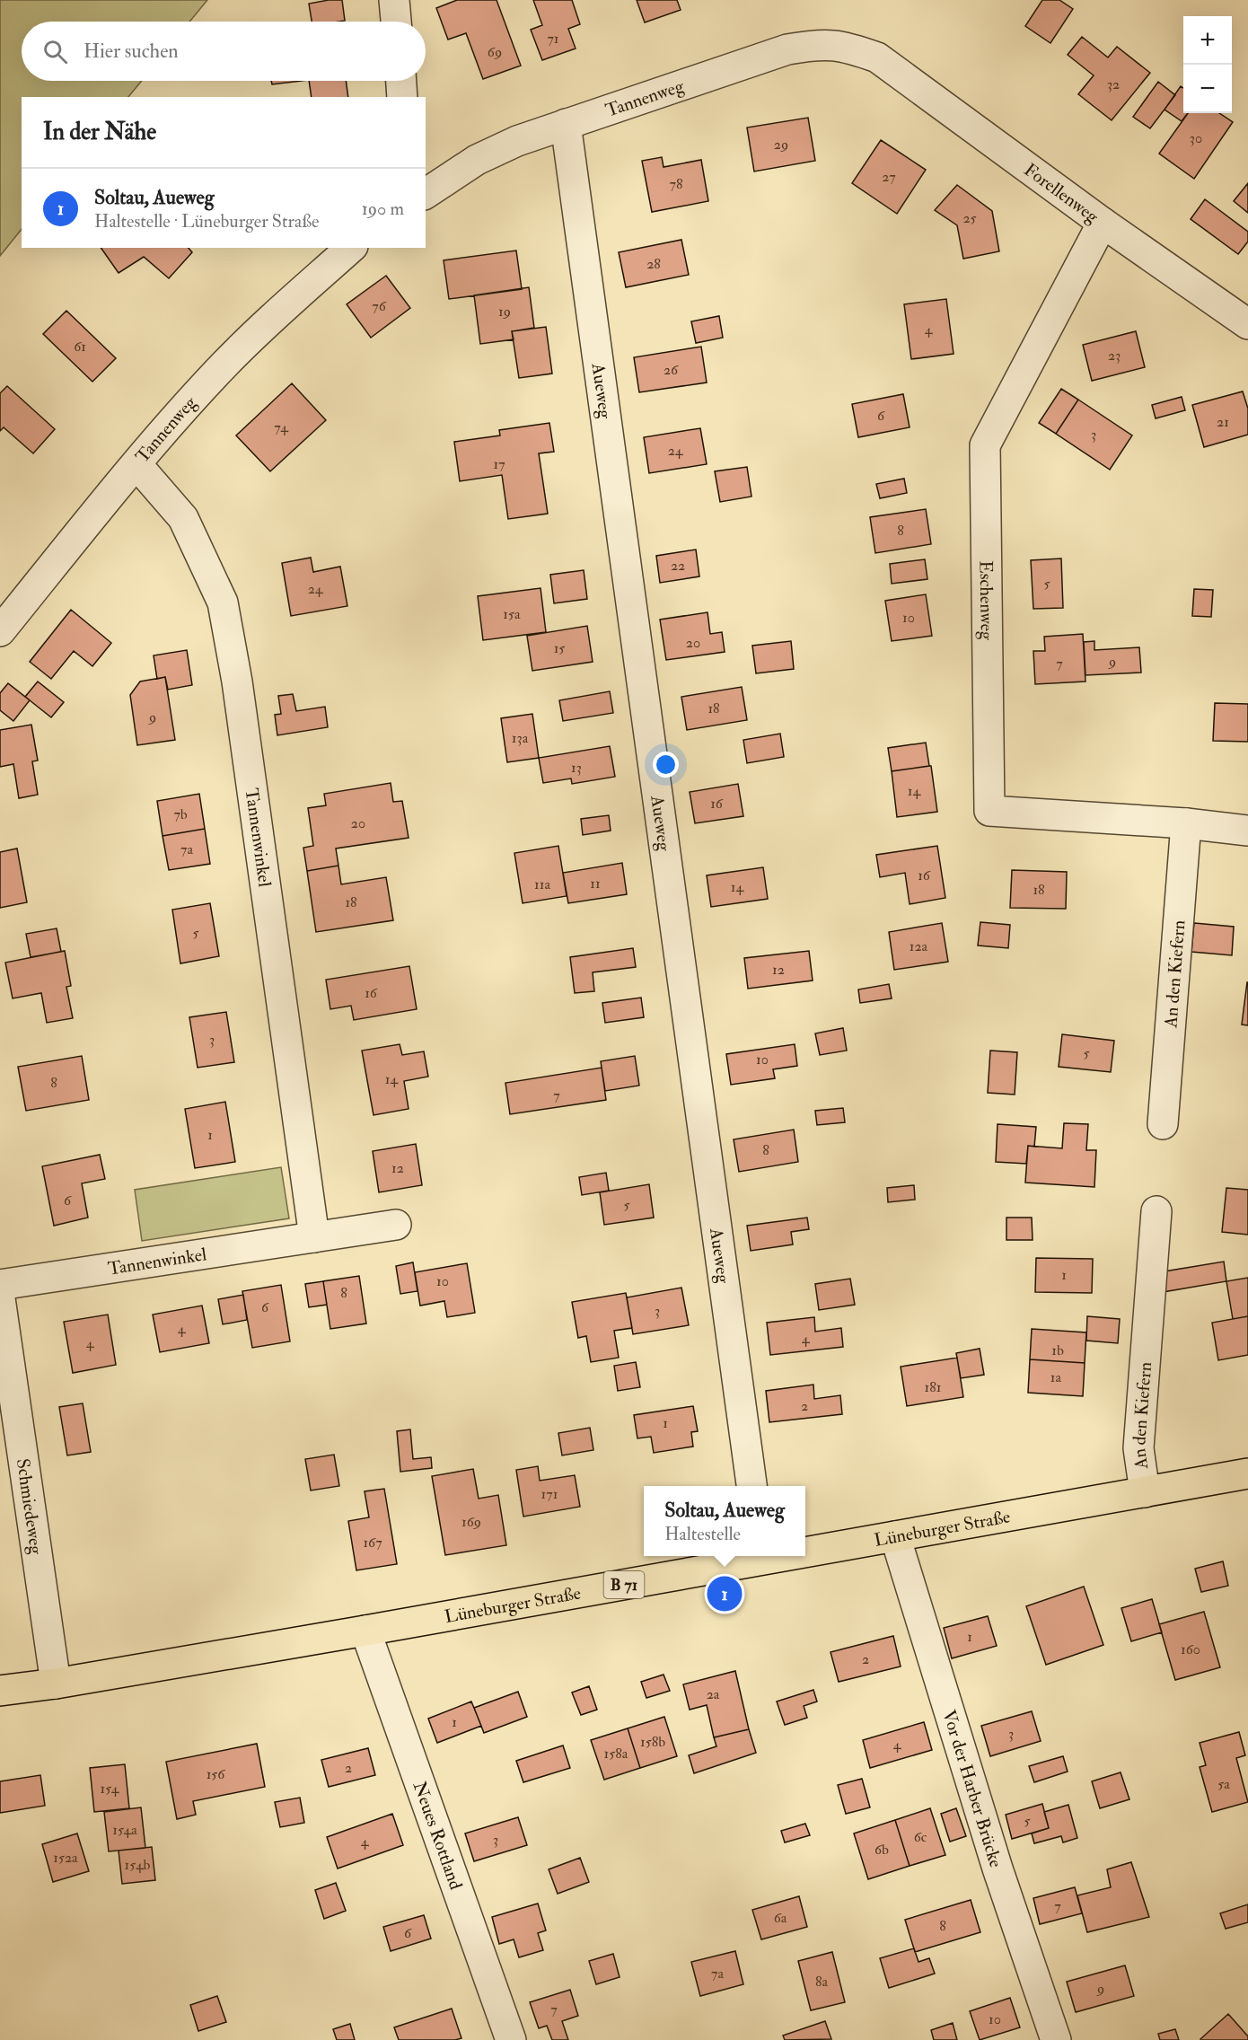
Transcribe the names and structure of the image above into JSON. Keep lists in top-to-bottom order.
{
  "streets": {
    "main road": ["Lüneburger Straße", "B 71"],
    "street": [
      "Tannenweg",
      "Forellenweg",
      "Aueweg",
      "Eschenweg",
      "Tannenwinkel",
      "An den Kiefern",
      "Schmiedeweg",
      "Vor der Harber Brücke",
      "Neues Rottland"
    ]
  },
  "crossings": [
    ["Tannenweg", "Forellenweg"],
    ["Tannenweg", "Aueweg"],
    ["Tannenweg", "Tannenwinkel"],
    ["Forellenweg", "Eschenweg"],
    ["Eschenweg", "An den Kiefern"],
    ["An den Kiefern", "Lüneburger Straße"],
    ["Schmiedeweg", "Lüneburger Straße"],
    ["Lüneburger Straße", "Vor der Harber Brücke"],
    ["Lüneburger Straße", "Neues Rottland"]
  ],
  "house_numbers": [
    "71",
    "69",
    "32",
    "30",
    "29",
    "27",
    "78",
    "25",
    "28",
    "76",
    "19",
    "4",
    "61",
    "23",
    "26",
    "6",
    "21",
    "74",
    "3",
    "24",
    "17",
    "8",
    "22",
    "5",
    "24",
    "15a",
    "10",
    "20",
    "15",
    "9",
    "7",
    "18",
    "9",
    "13a",
    "13",
    "14",
    "16",
    "7b",
    "20",
    "7a",
    "16",
    "11",
    "11a",
    "14",
    "18",
    "18",
    "5",
    "12a",
    "12",
    "16",
    "3",
    "5",
    "10",
    "14",
    "8",
    "7",
    "1",
    "8",
    "12",
    "6",
    "5",
    "1",
    "10",
    "8",
    "6",
    "3",
    "4",
    "4",
    "4",
    "1b",
    "1a",
    "181",
    "2",
    "1",
    "171",
    "169",
    "167",
    "1",
    "160",
    "2",
    "2a",
    "1",
    "3",
    "158b",
    "4",
    "158a",
    "2",
    "156",
    "5a",
    "154",
    "5",
    "154a",
    "6c",
    "3",
    "4",
    "6b",
    "152a",
    "154b",
    "7",
    "6a",
    "8",
    "6",
    "7a",
    "8a",
    "9",
    "7",
    "10"
  ],
  "page": {
    "map_buttons": ["+", "−"],
    "search": "Hier suchen",
    "heading": "In der Nähe",
    "list": [
      {
        "mark": "1",
        "name": "Soltau, Aueweg",
        "note": "Haltestelle · Lüneburger Straße",
        "value": "190 m"
      }
    ],
    "popup": ["Soltau, Aueweg", "Haltestelle"],
    "pins": "1"
  }
}
